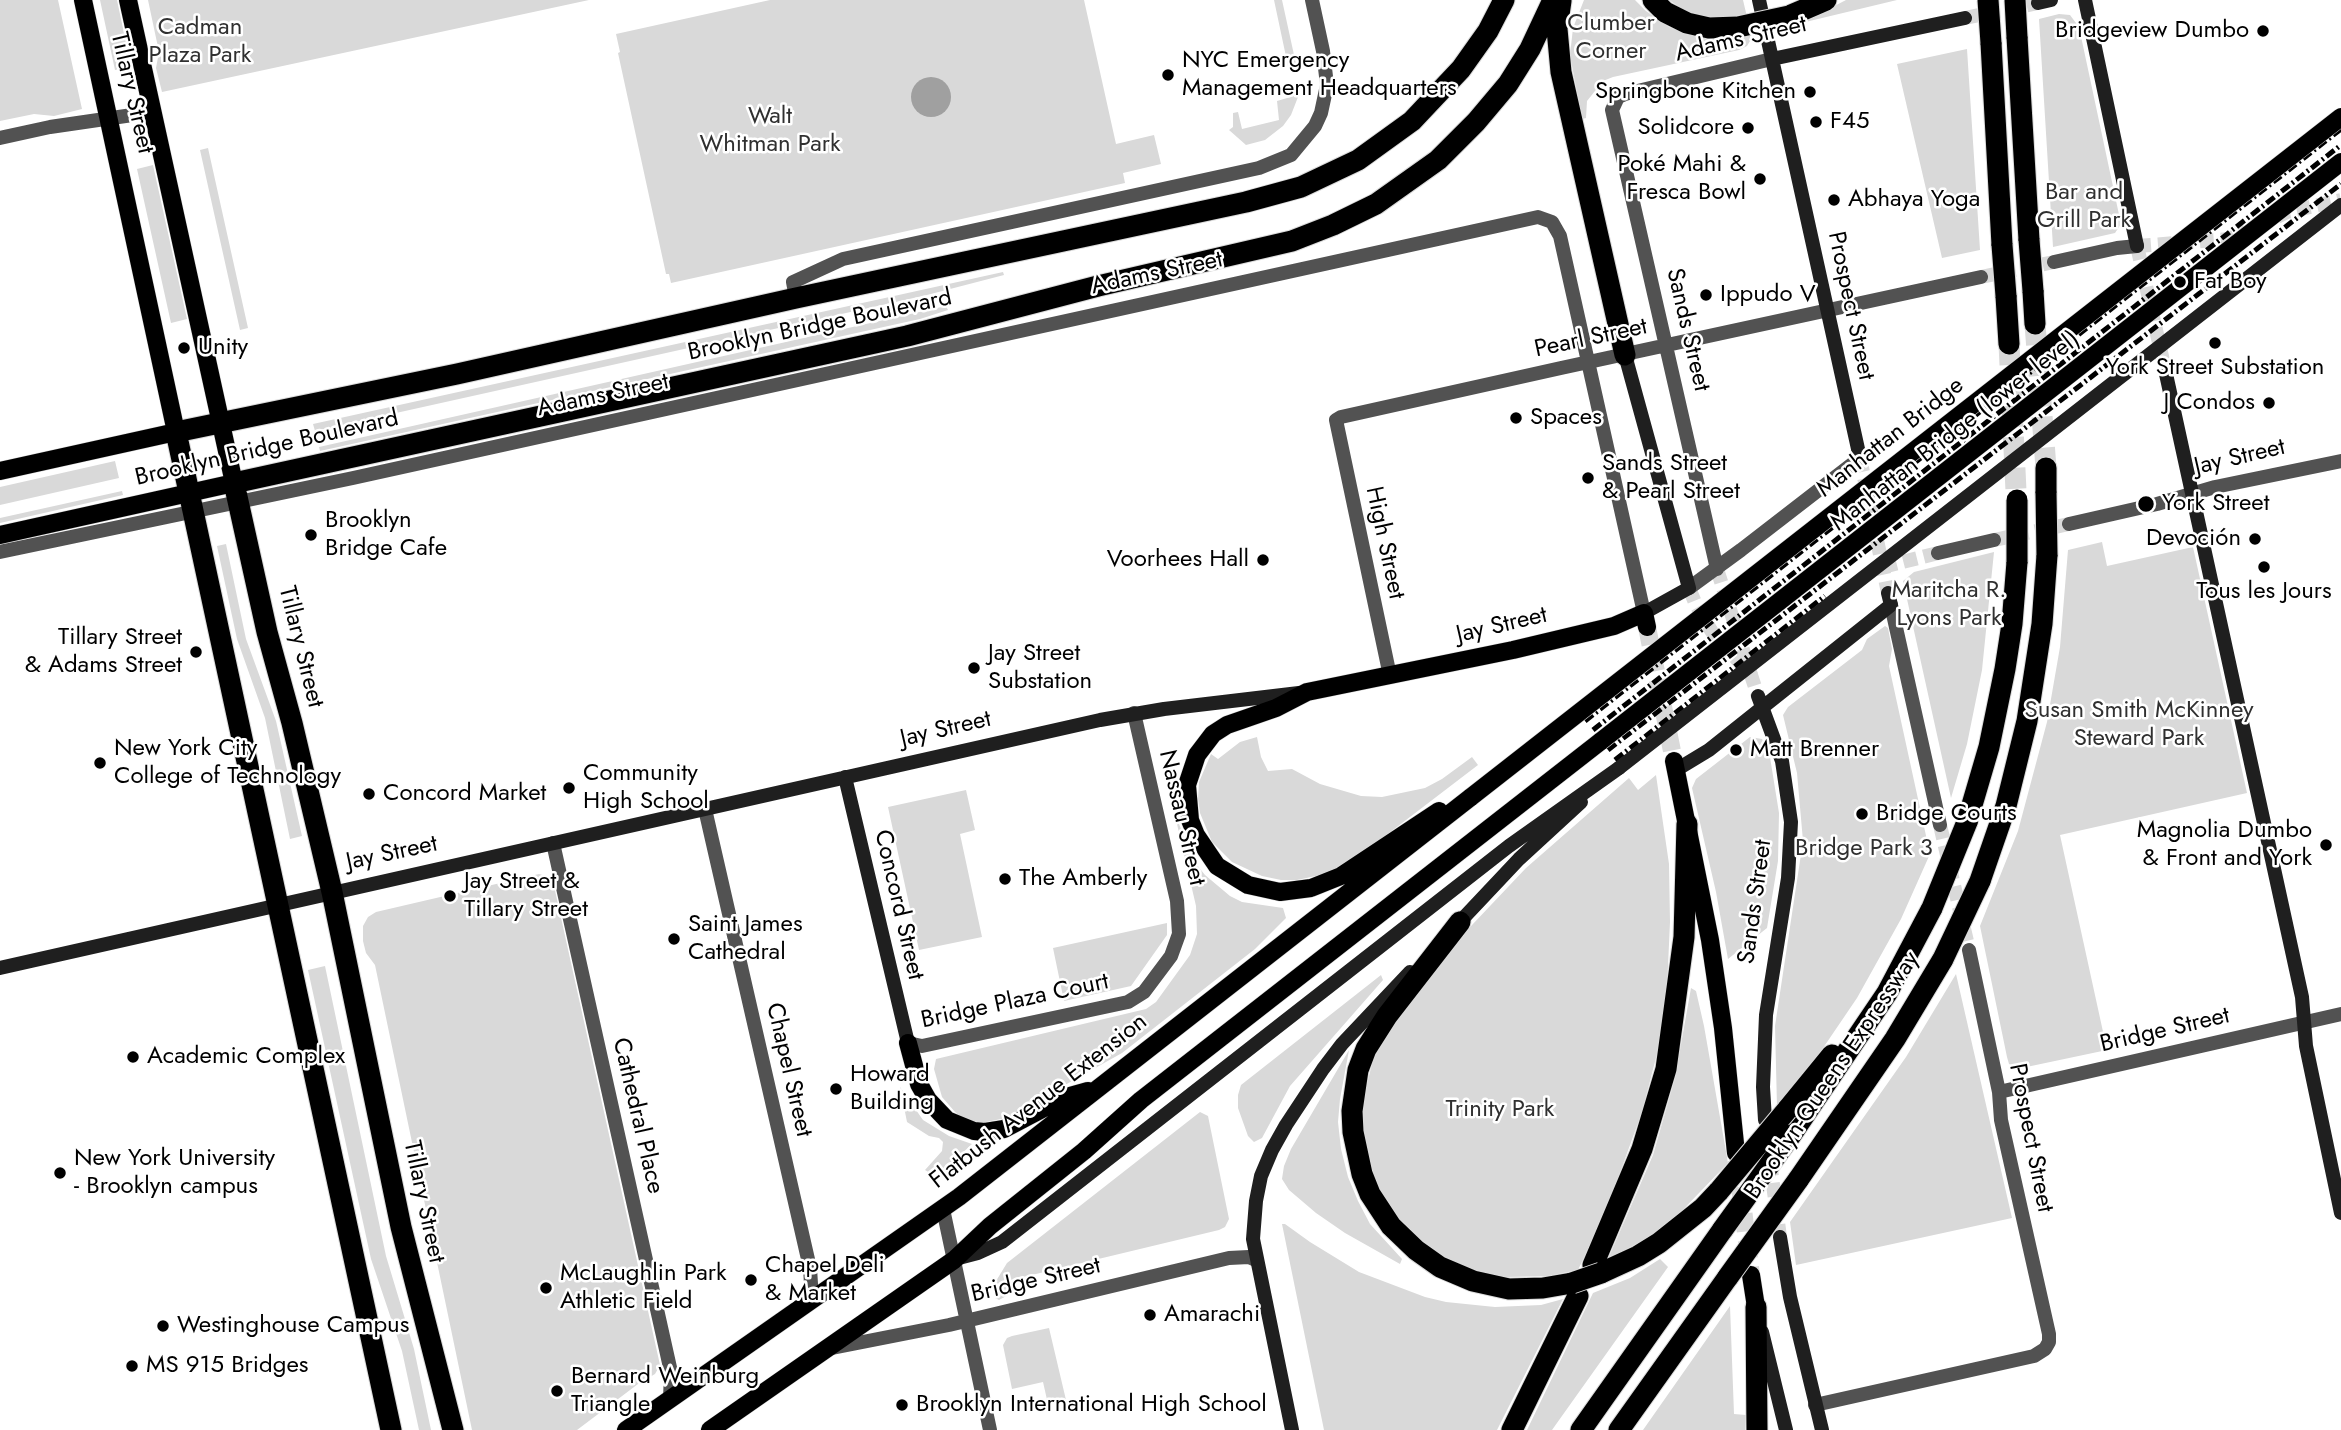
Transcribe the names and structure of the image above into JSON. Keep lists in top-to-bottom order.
{
  "streets": {
    "highway": ["Tillary Street", "Brooklyn Bridge Boulevard", "Brooklyn-Queens Expressway"],
    "main road": [
      "Adams Street",
      "Prospect Street",
      "Sands Street",
      "Manhattan Bridge (lower level)",
      "Manhattan Bridge",
      "Jay Street",
      "Concord Street",
      "Flatbush Avenue Extension"
    ],
    "street": [
      "Pearl Street",
      "High Street",
      "Nassau Street",
      "Bridge Plaza Court",
      "Bridge Street",
      "Chapel Street",
      "Cathedral Place"
    ]
  },
  "crossings": [
    ["Adams Street", "Tillary Street"],
    ["Adams Street", "Prospect Street"],
    ["Adams Street", "Brooklyn Bridge Boulevard"],
    ["Adams Street", "Sands Street"],
    ["Adams Street", "Pearl Street"],
    ["Tillary Street", "Brooklyn Bridge Boulevard"],
    ["Tillary Street", "Jay Street"],
    ["Prospect Street", "Pearl Street"],
    ["Prospect Street", "Jay Street"],
    ["Prospect Street", "Bridge Street"],
    ["Sands Street", "Pearl Street"],
    ["Sands Street", "Jay Street"],
    ["Pearl Street", "High Street"],
    ["Manhattan Bridge", "Flatbush Avenue Extension"],
    ["Jay Street", "High Street"],
    ["Jay Street", "Nassau Street"],
    ["Jay Street", "Concord Street"],
    ["Jay Street", "Chapel Street"],
    ["Jay Street", "Cathedral Place"],
    ["Nassau Street", "Bridge Plaza Court"],
    ["Concord Street", "Bridge Plaza Court"],
    ["Chapel Street", "Flatbush Avenue Extension"],
    ["Flatbush Avenue Extension", "Cathedral Place"]
  ],
  "parks": [
    "Clumber Corner",
    "Cadman Plaza Park",
    "Walt Whitman Park",
    "Bar and Grill Park",
    "Maritcha R. Lyons Park",
    "Susan Smith McKinney Steward Park",
    "Bridge Park 3",
    "Trinity Park"
  ],
  "places": [
    "Bridgeview Dumbo",
    "NYC Emergency Management Headquarters",
    "Springbone Kitchen",
    "F45",
    "Solidcore",
    "Poké Mahi & Fresca Bowl",
    "Abhaya Yoga",
    "Fat Boy",
    "Ippudo V",
    "York Street Substation",
    "Unity",
    "J Condos",
    "Spaces",
    "Sands Street & Pearl Street",
    "York Street",
    "Brooklyn Bridge Cafe",
    "Devoción",
    "Voorhees Hall",
    "Tous les Jours",
    "Tillary Street & Adams Street",
    "Jay Street Substation",
    "Matt Brenner",
    "New York City College of Technology",
    "Community High School",
    "Concord Market",
    "Bridge Courts",
    "Magnolia Dumbo & Front and York",
    "The Amberly",
    "Jay Street & Tillary Street",
    "Saint James Cathedral",
    "Academic Complex",
    "Howard Building",
    "New York University - Brooklyn campus",
    "Chapel Deli & Market",
    "McLaughlin Park Athletic Field",
    "Amarachi",
    "Westinghouse Campus",
    "MS 915 Bridges",
    "Bernard Weinburg Triangle",
    "Brooklyn International High School"
  ]
}
